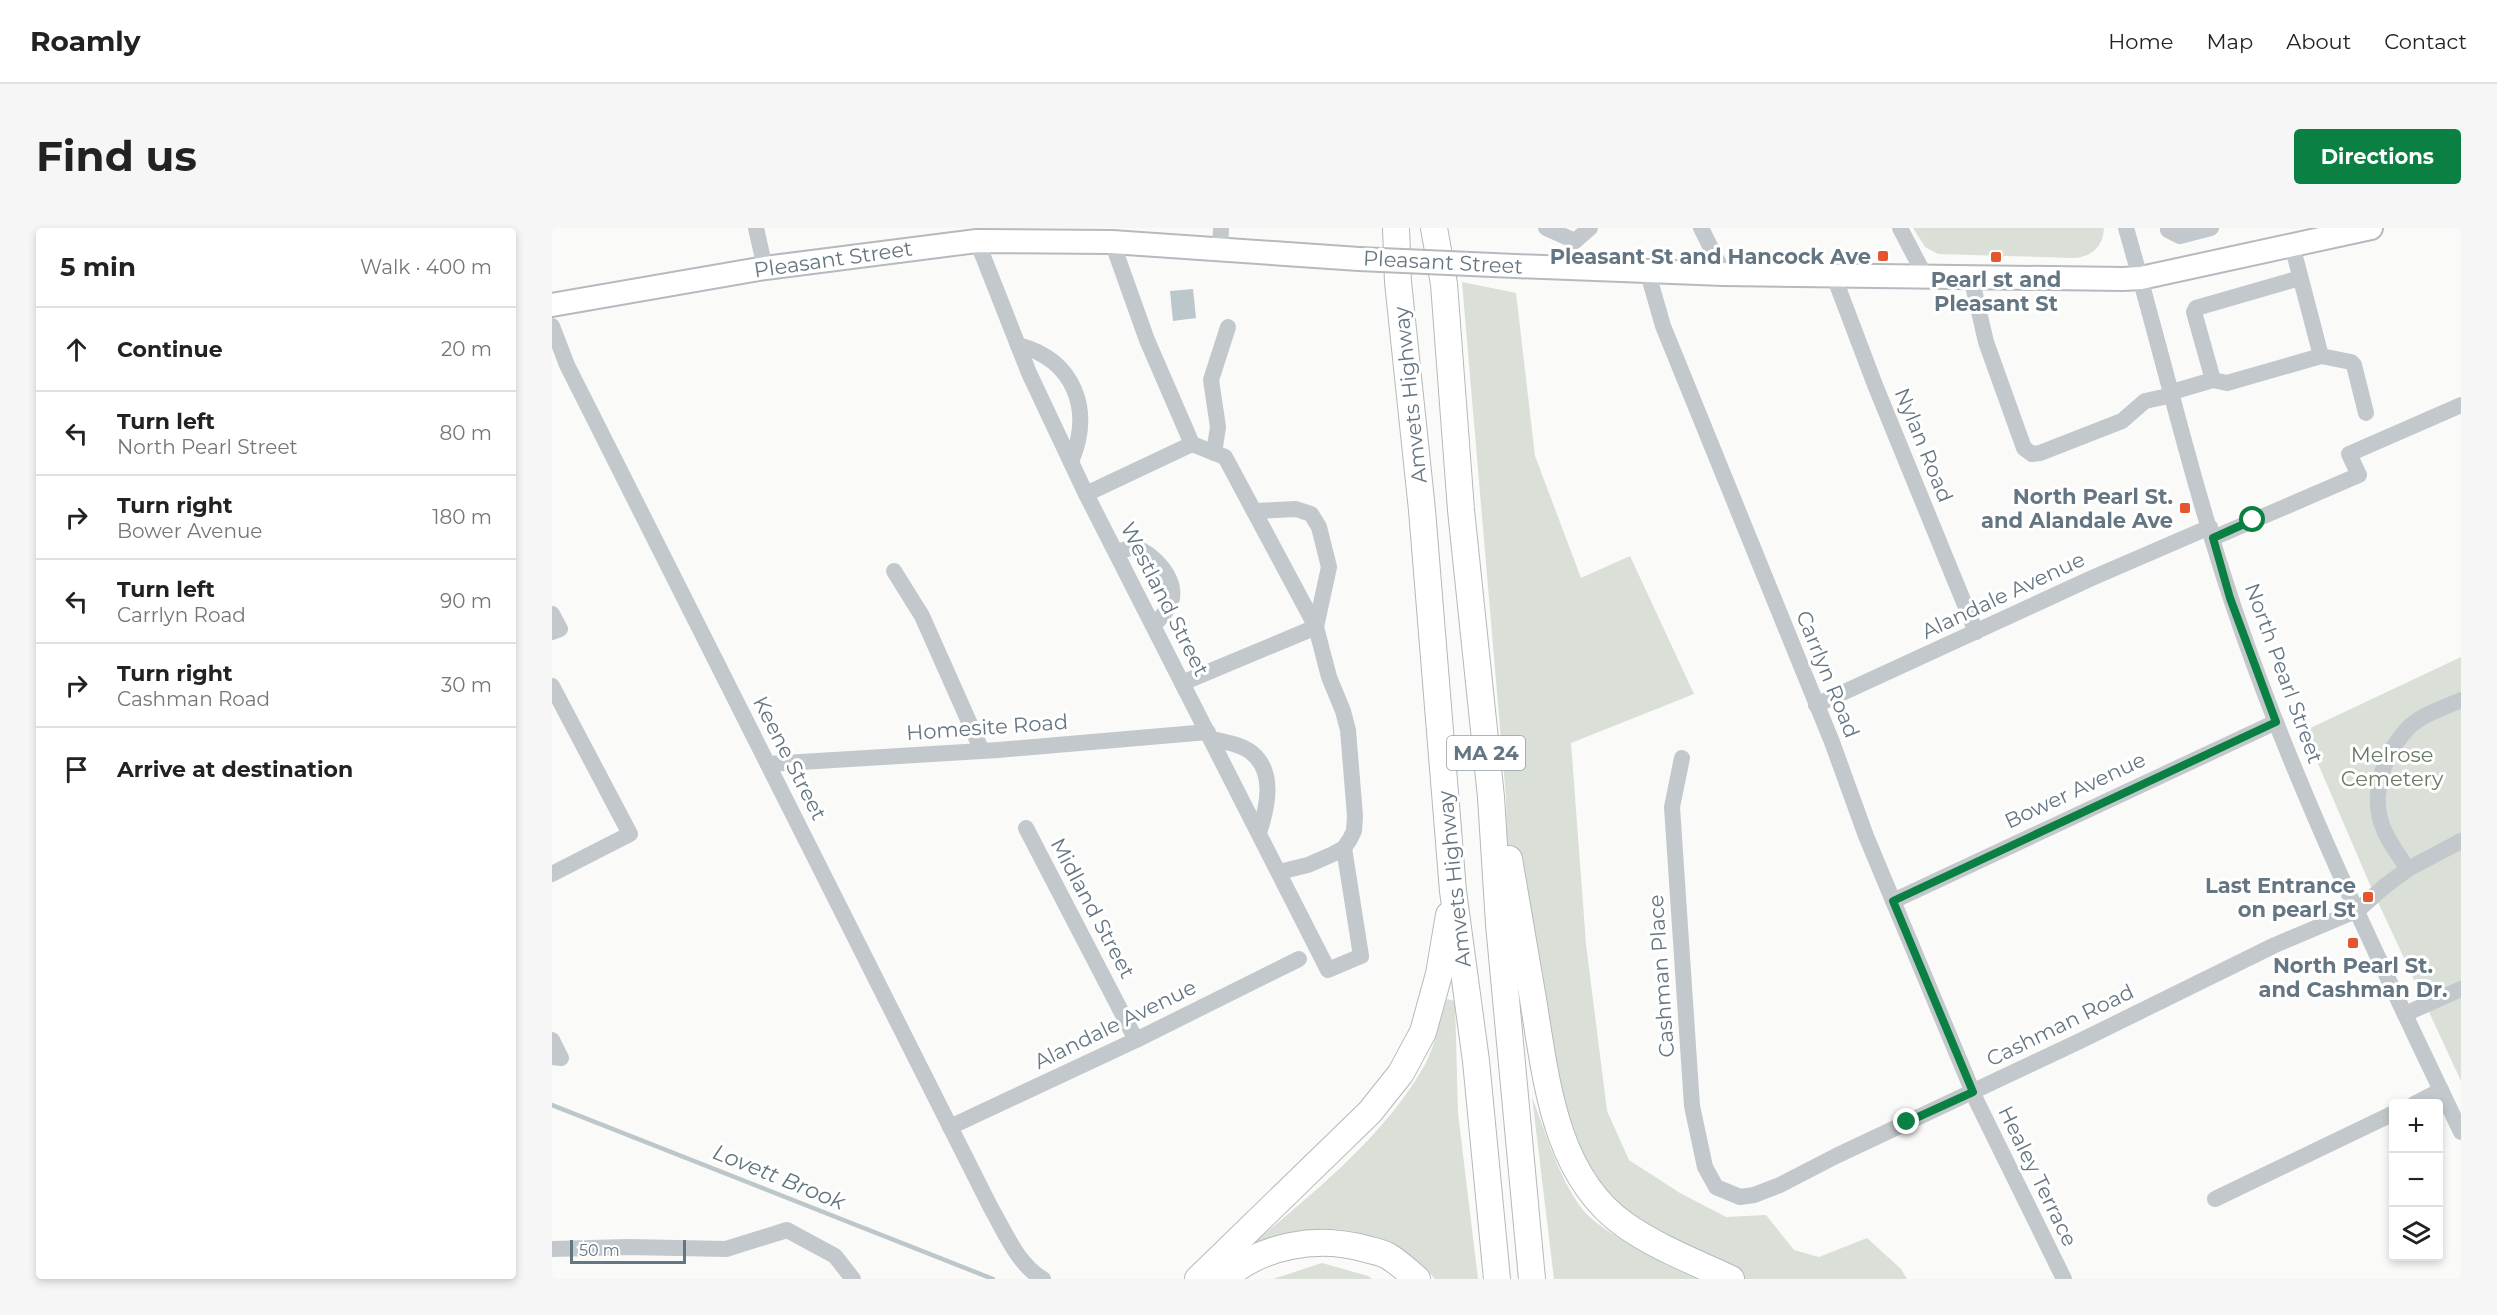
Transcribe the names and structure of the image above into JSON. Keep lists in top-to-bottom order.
{
  "streets": {
    "highway": ["Amvets Highway", "MA 24"],
    "main road": ["Pleasant Street"],
    "street": [
      "Nylan Road",
      "Alandale Avenue",
      "Westland Street",
      "North Pearl Street",
      "Carrlyn Road",
      "Homesite Road",
      "Keene Street",
      "Bower Avenue",
      "Midland Street",
      "Cashman Place",
      "Cashman Road",
      "Healey Terrace"
    ]
  },
  "crossings": [
    ["Pleasant Street", "Nylan Road"],
    ["Pleasant Street", "Westland Street"],
    ["Pleasant Street", "North Pearl Street"],
    ["Pleasant Street", "Carrlyn Road"],
    ["Nylan Road", "Alandale Avenue"],
    ["Alandale Avenue", "North Pearl Street"],
    ["Alandale Avenue", "Carrlyn Road"],
    ["Alandale Avenue", "Keene Street"],
    ["Alandale Avenue", "Midland Street"],
    ["Westland Street", "Homesite Road"],
    ["North Pearl Street", "Bower Avenue"],
    ["North Pearl Street", "Cashman Road"],
    ["Carrlyn Road", "Bower Avenue"],
    ["Carrlyn Road", "Cashman Road"],
    ["Carrlyn Road", "Healey Terrace"],
    ["Homesite Road", "Keene Street"],
    ["Cashman Place", "Cashman Road"],
    ["Cashman Road", "Healey Terrace"]
  ],
  "water": ["Lovett Brook"],
  "parks": ["Melrose Cemetery"],
  "places": {
    "transit": [
      "Pleasant St and Hancock Ave",
      "Pearl st and Pleasant St",
      "North Pearl St. and Alandale Ave",
      "Last Entrance on pearl St",
      "North Pearl St. and Cashman Dr."
    ]
  },
  "scale_bar": "50 m",
  "page": {
    "header": "Roamly",
    "nav": [
      "Home",
      "Map",
      "About",
      "Contact"
    ],
    "buttons": "Directions",
    "title": "Find us",
    "heading": ["5 min", "Walk · 400 m"],
    "list": [
      ["Continue", "20 m"],
      ["Turn left", "North Pearl Street", "80 m"],
      ["Turn right", "Bower Avenue", "180 m"],
      ["Turn left", "Carrlyn Road", "90 m"],
      ["Turn right", "Cashman Road", "30 m"],
      "Arrive at destination"
    ],
    "map_buttons": ["+", "−"],
    "scale": "50 m"
  }
}
